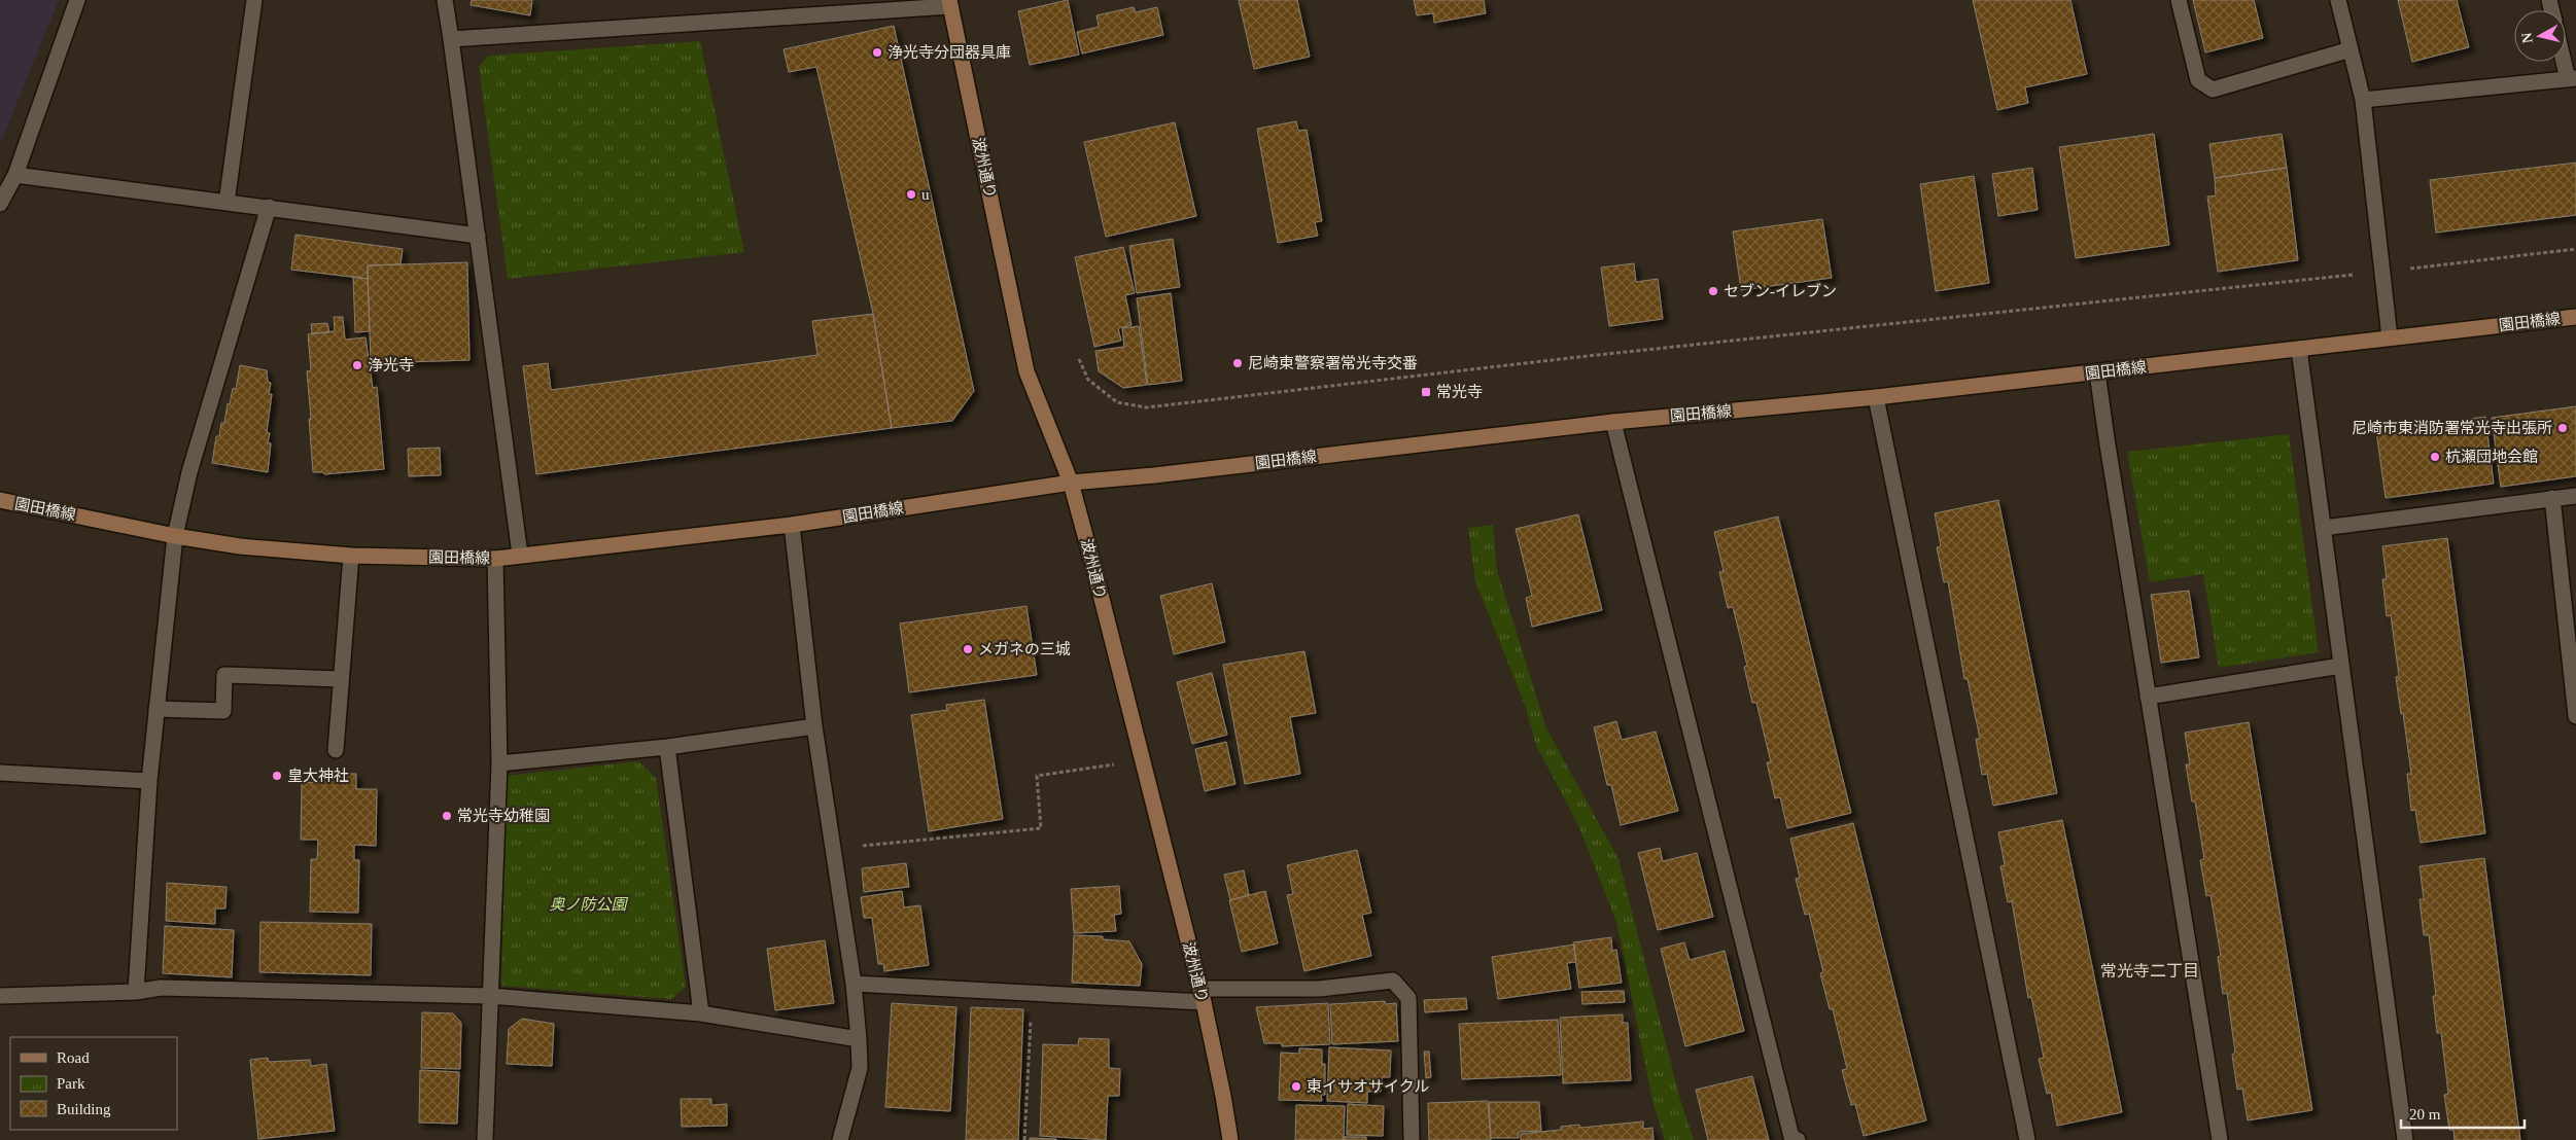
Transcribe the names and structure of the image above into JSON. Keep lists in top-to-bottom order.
{
  "streets": {
    "street": ["波州通り", "園田橋線"]
  },
  "crossings": [
    ["波州通り", "園田橋線"]
  ],
  "districts": ["常光寺二丁目"],
  "parks": ["奥ノ防公園"],
  "places": {
    "other": [
      "浄光寺分団器具庫",
      "u",
      "セブン-イレブン",
      "尼崎東警察署常光寺交番",
      "浄光寺",
      "尼崎市東消防署常光寺出張所",
      "杭瀬団地会館",
      "メガネの三城",
      "皇大神社",
      "常光寺幼稚園",
      "東イサオサイクル"
    ],
    "transit": ["常光寺"]
  },
  "legend": ["Road", "Park", "Building"],
  "scale_bar": "20 m",
  "north": "left"
}
